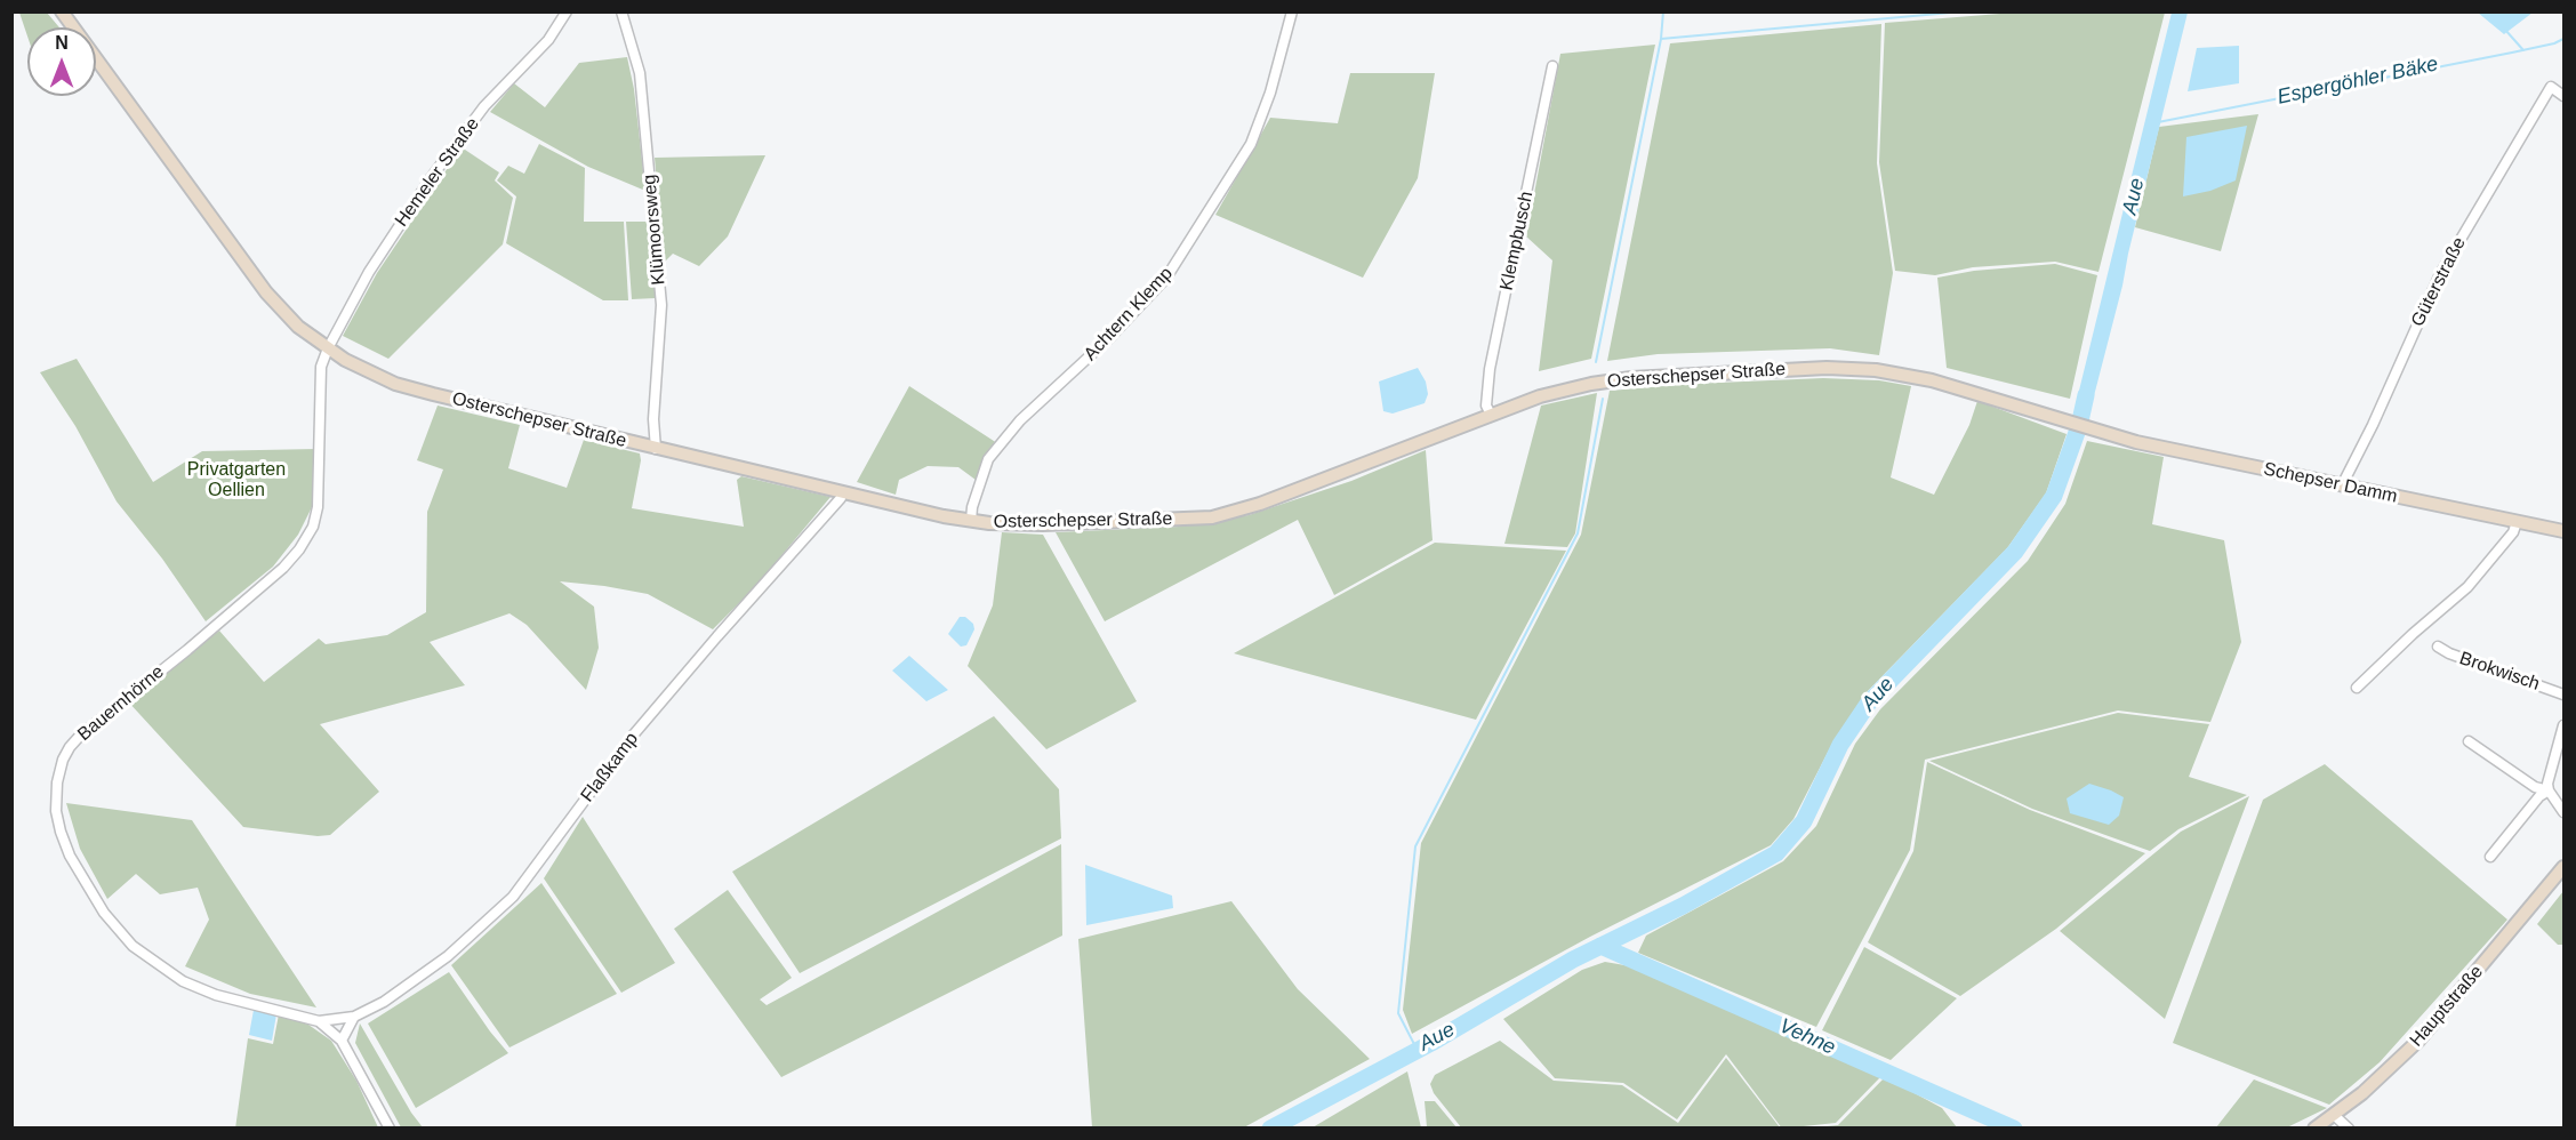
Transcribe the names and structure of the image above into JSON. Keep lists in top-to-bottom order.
{
  "streets": {
    "main road": ["Osterschepser Straße", "Schepser Damm", "Hauptstraße"],
    "street": [
      "Hemeler Straße",
      "Klümoorsweg",
      "Klempbusch",
      "Güterstraße",
      "Achtern Klemp",
      "Brokwisch",
      "Bauernhörne",
      "Flaßkamp"
    ]
  },
  "crossings": [
    ["Hemeler Straße", "Osterschepser Straße"],
    ["Hemeler Straße", "Bauernhörne"],
    ["Klümoorsweg", "Osterschepser Straße"],
    ["Klempbusch", "Osterschepser Straße"],
    ["Güterstraße", "Schepser Damm"],
    ["Achtern Klemp", "Osterschepser Straße"],
    ["Osterschepser Straße", "Schepser Damm"],
    ["Osterschepser Straße", "Bauernhörne"],
    ["Osterschepser Straße", "Flaßkamp"],
    ["Bauernhörne", "Flaßkamp"]
  ],
  "water": ["Espergöhler Bäke", "Aue", "Vehne"],
  "parks": ["Privatgarten Oellien"],
  "north": "top"
}
